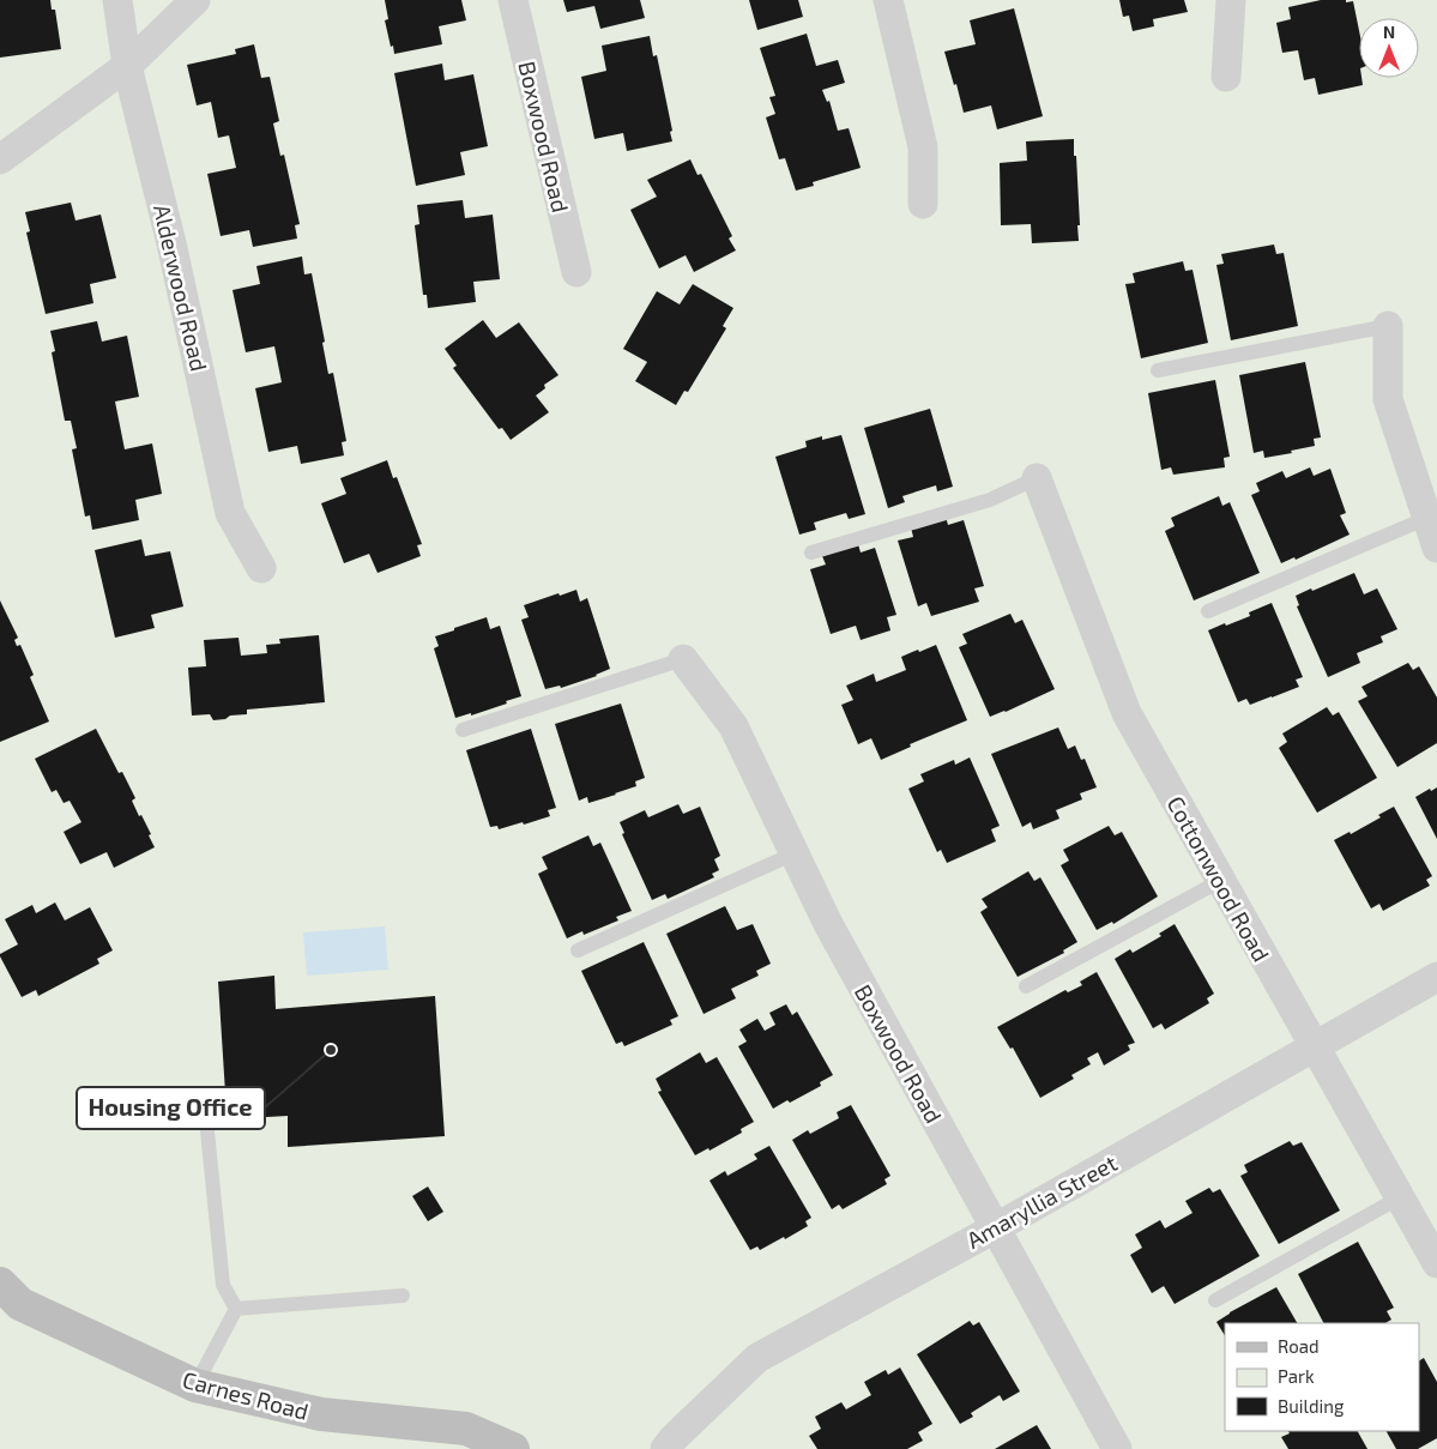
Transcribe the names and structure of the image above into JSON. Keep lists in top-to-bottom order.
{
  "streets": {
    "street": [
      "Boxwood Road",
      "Alderwood Road",
      "Cottonwood Road",
      "Amaryllia Street",
      "Carnes Road"
    ]
  },
  "crossings": [
    ["Boxwood Road", "Amaryllia Street"],
    ["Cottonwood Road", "Amaryllia Street"]
  ],
  "places": ["Housing Office"],
  "legend": ["Road", "Park", "Building"],
  "north": "top"
}
